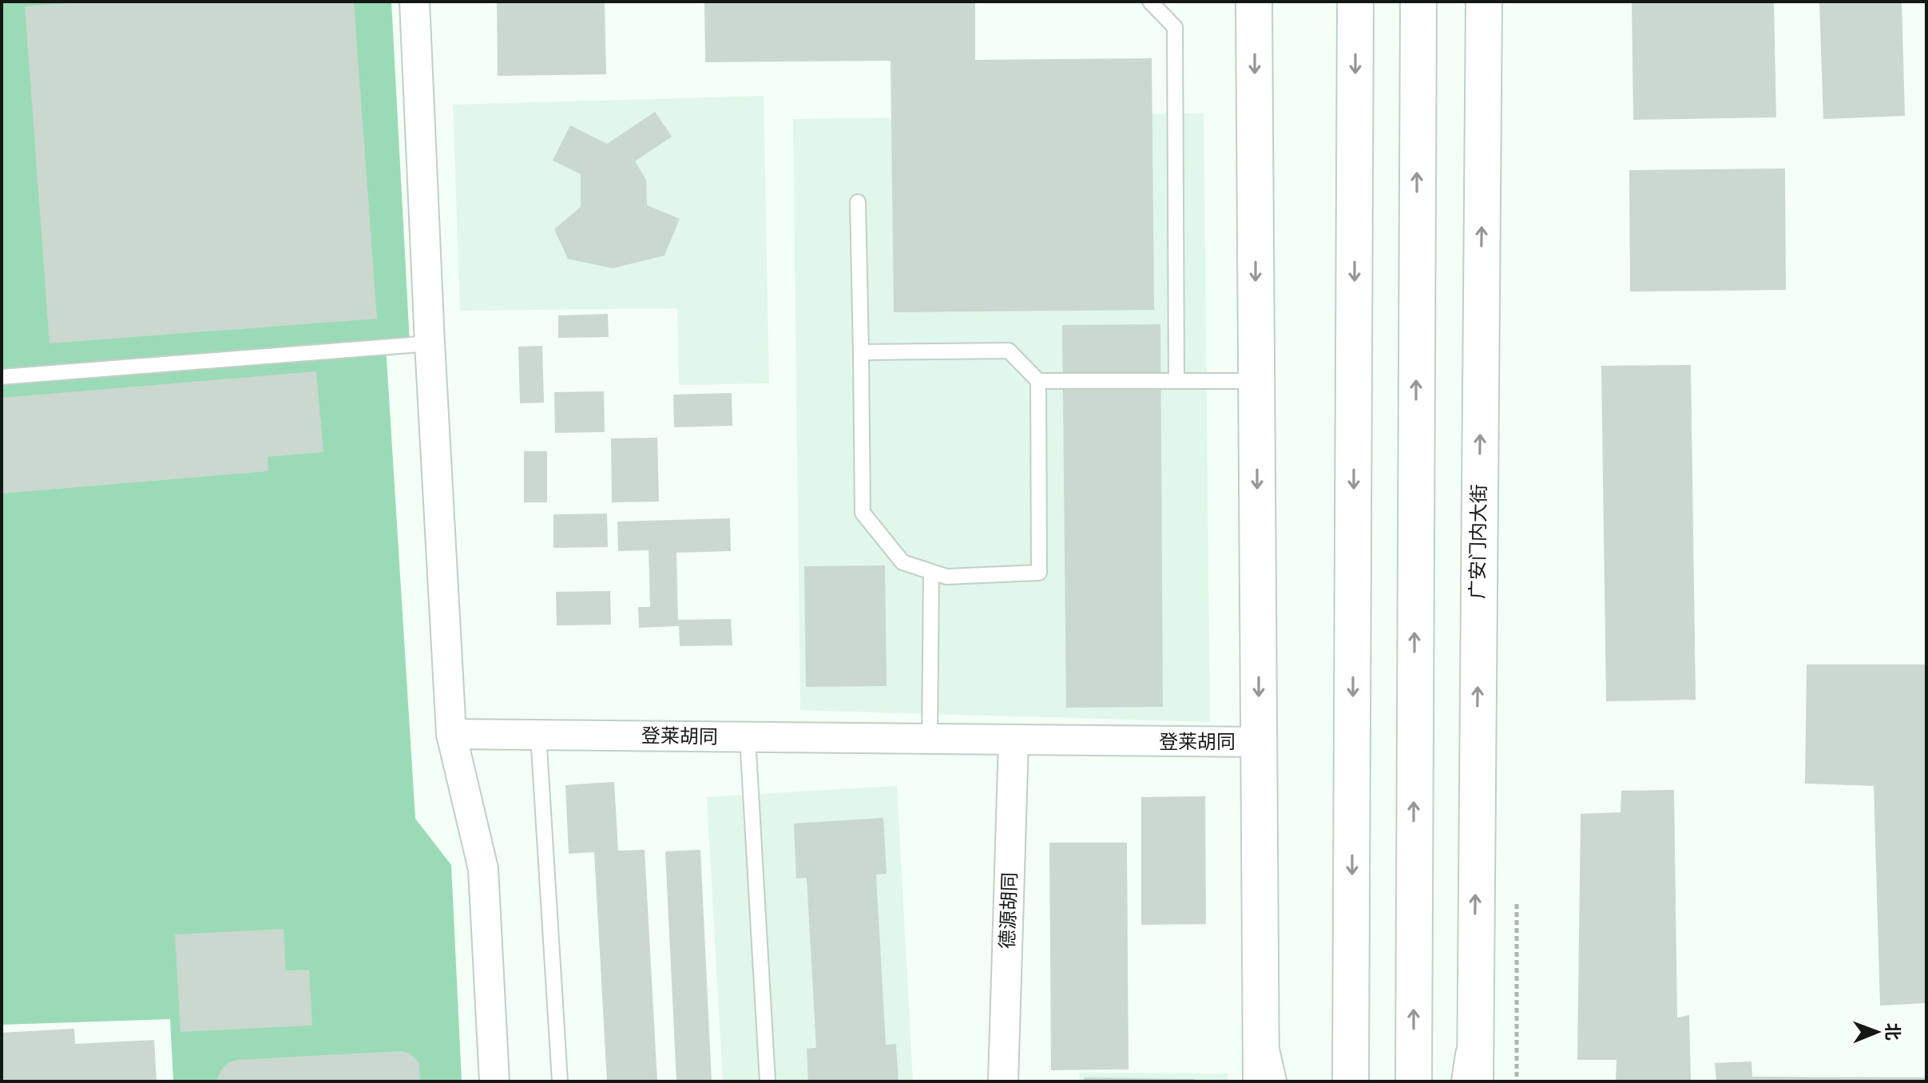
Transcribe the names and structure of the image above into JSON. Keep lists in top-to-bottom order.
{
  "streets": {
    "main road": ["广安门内大街"],
    "street": ["登莱胡同", "德源胡同"]
  },
  "crossings": [
    ["登莱胡同", "德源胡同"]
  ],
  "north": "right"
}
